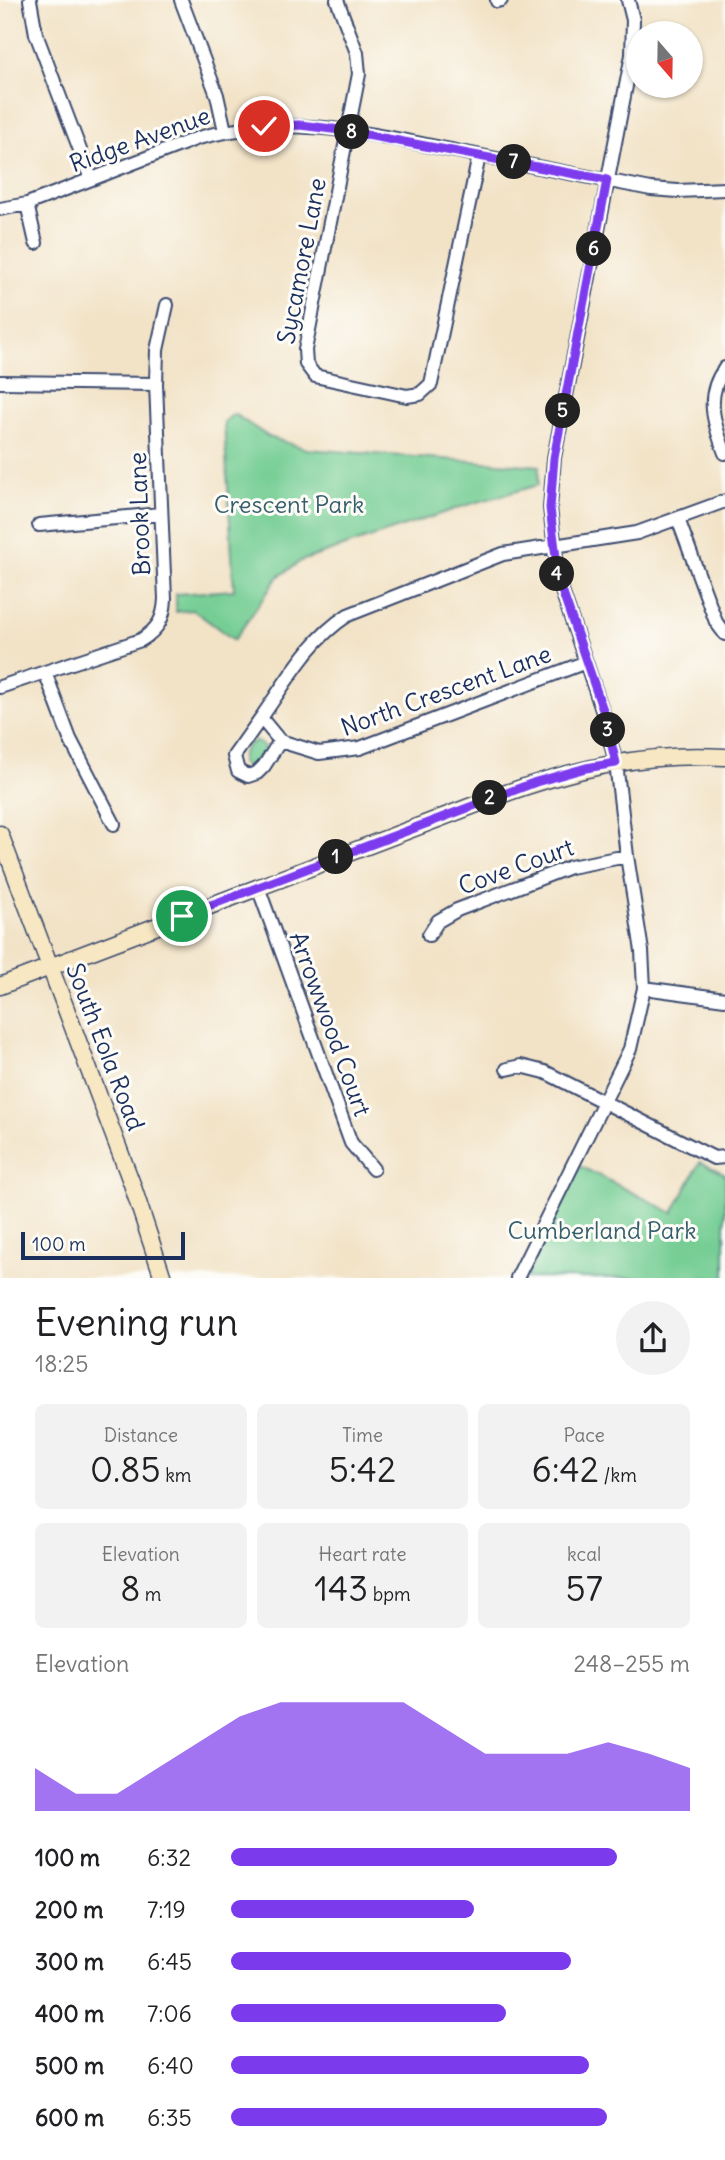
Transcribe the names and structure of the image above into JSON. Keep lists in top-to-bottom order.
{
  "streets": {
    "street": [
      "Ridge Avenue",
      "Sycamore Lane",
      "Brook Lane",
      "North Crescent Lane",
      "Cove Court",
      "Arrowwood Court",
      "South Eola Road"
    ]
  },
  "crossings": [
    ["Ridge Avenue", "Sycamore Lane"]
  ],
  "parks": ["Crescent Park", "Cumberland Park"],
  "scale_bar": "100 m",
  "north": "bottom",
  "page": {
    "pins": [
      "8",
      "7",
      "6",
      "5",
      "4",
      "3",
      "2",
      "1"
    ],
    "scale": "100 m",
    "heading": ["Evening run", "18:25"],
    "stats": [
      ["Distance", "0.85 km"],
      ["Time", "5:42"],
      ["Pace", "6:42 /km"],
      ["Elevation", "8 m"],
      ["Heart rate", "143 bpm"],
      ["kcal", "57"]
    ],
    "chart": ["Elevation", "248–255 m"],
    "list": [
      {
        "name": "100 m",
        "note": "6:32"
      },
      {
        "name": "200 m",
        "note": "7:19"
      },
      {
        "name": "300 m",
        "note": "6:45"
      },
      {
        "name": "400 m",
        "note": "7:06"
      },
      {
        "name": "500 m",
        "note": "6:40"
      },
      {
        "name": "600 m",
        "note": "6:35"
      }
    ]
  }
}
